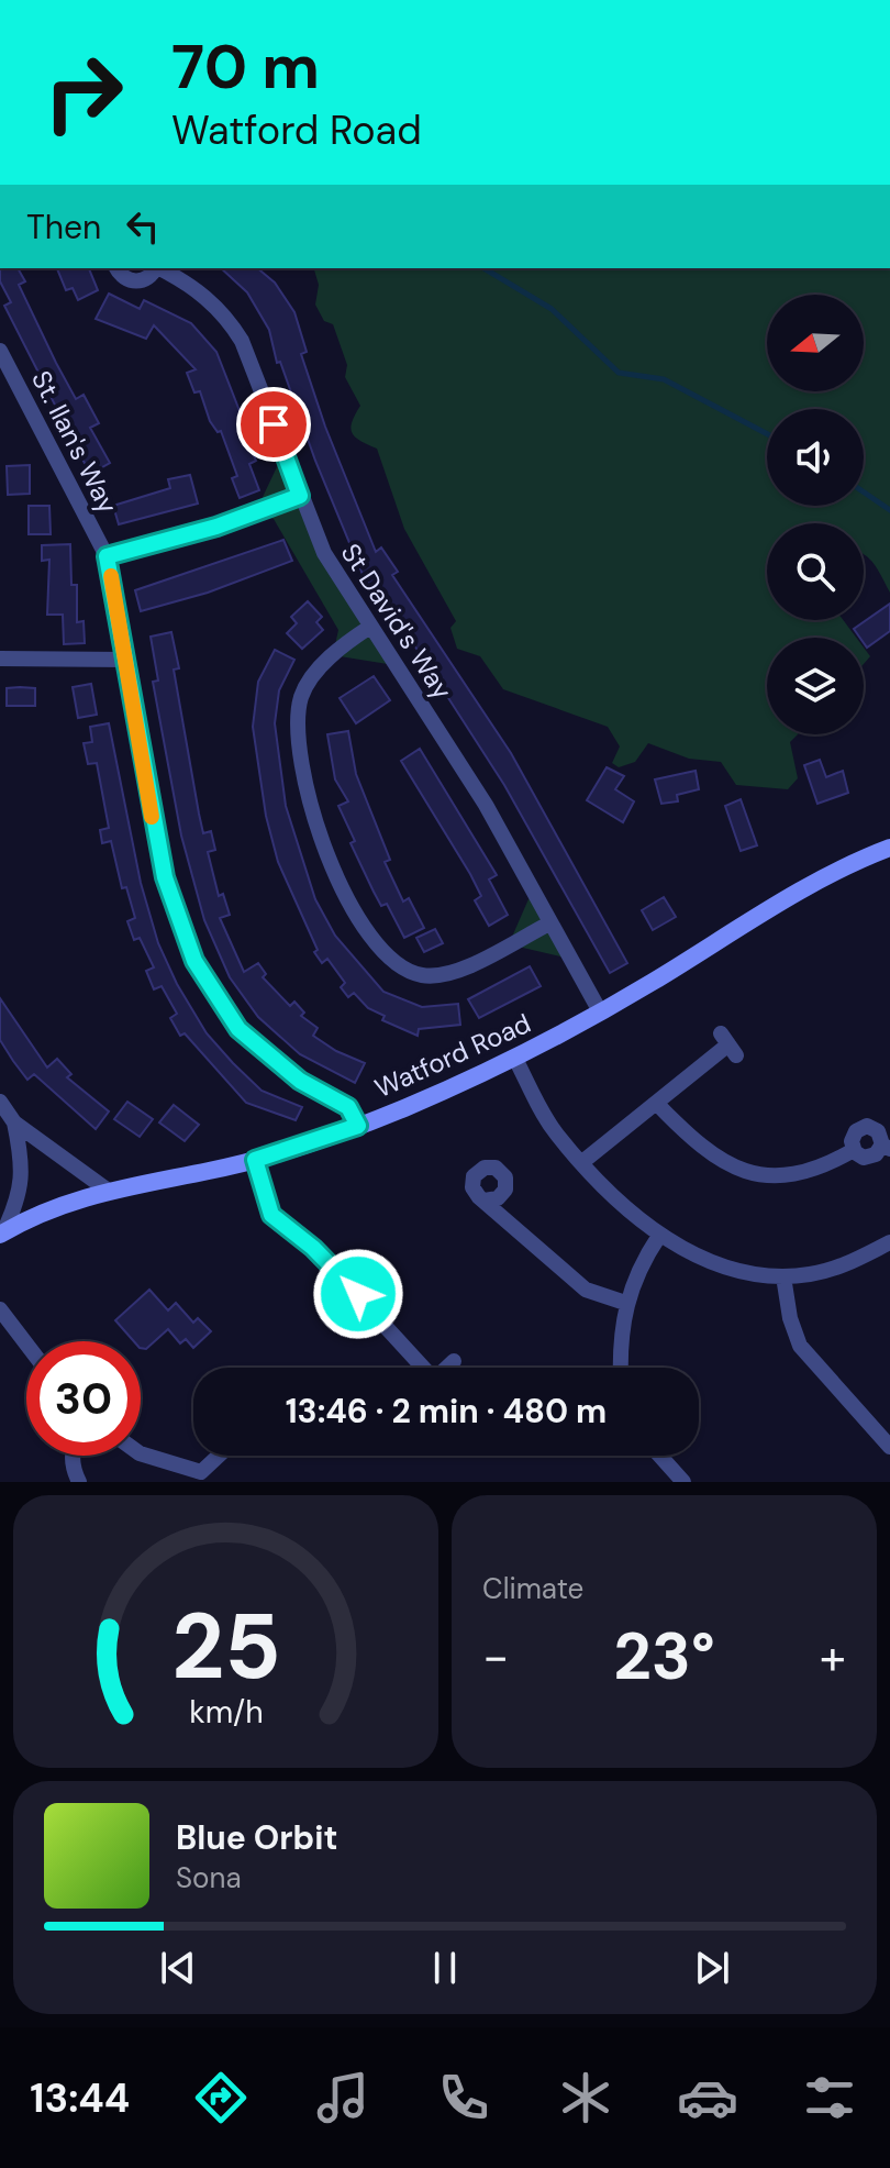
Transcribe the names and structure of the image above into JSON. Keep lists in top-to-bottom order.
{
  "streets": {
    "street": ["St. Ilan's Way", "St David's Way", "Watford Road"]
  },
  "crossings": [
    ["St. Ilan's Way", "Watford Road"],
    ["St David's Way", "Watford Road"]
  ],
  "north": "left",
  "page": {
    "turn": ["70 m", "Watford Road"],
    "then": "Then",
    "limit": "30",
    "trip": "13:46 · 2 min · 480 m",
    "tile": "Climate",
    "heat": ["−", "23°", "+"],
    "song": ["Blue Orbit", "Sona"],
    "tabs": "13:44",
    "gauge": ["25", "km/h"]
  }
}
